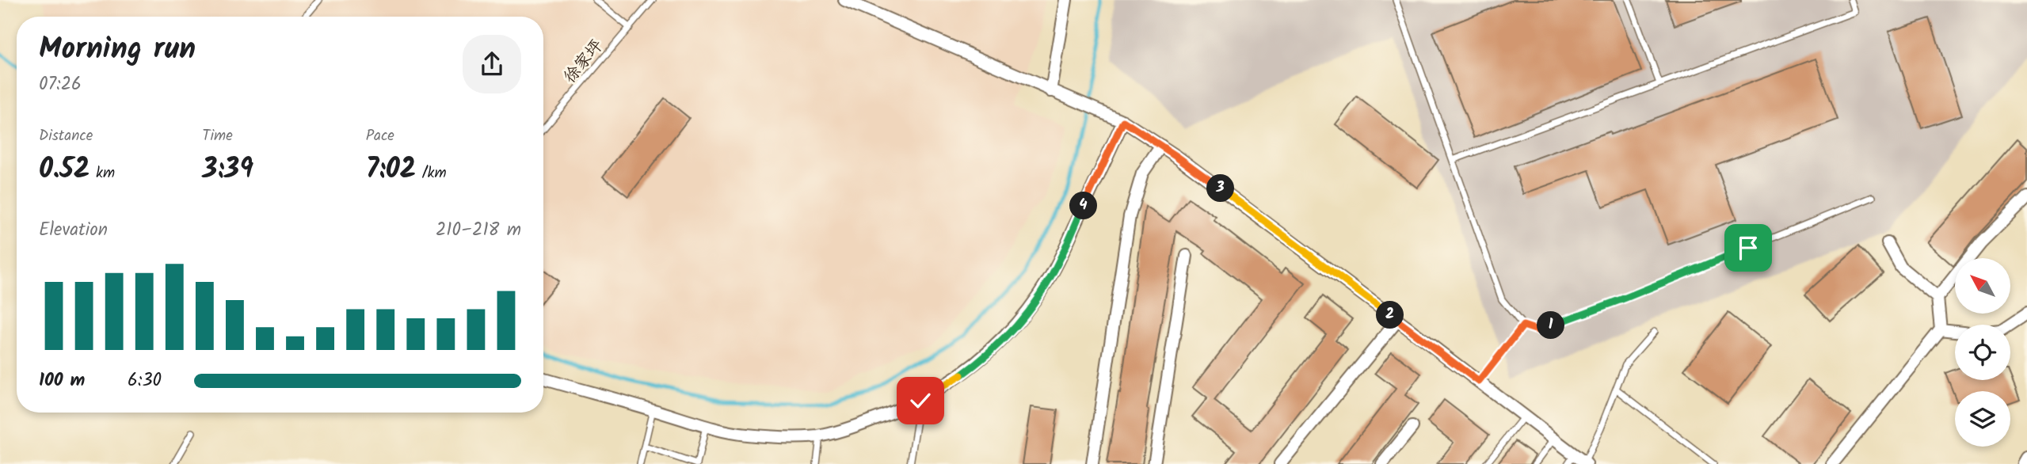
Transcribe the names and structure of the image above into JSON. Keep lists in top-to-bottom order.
{
  "streets": {
    "lane": ["徐家坪"]
  },
  "north": "top left",
  "page": {
    "heading": ["Morning run", "07:26"],
    "stats": [
      ["Distance", "0.52 km"],
      ["Time", "3:39"],
      ["Pace", "7:02 /km"]
    ],
    "pins": [
      "3",
      "4",
      "2",
      "1"
    ],
    "chart": ["Elevation", "210–218 m"],
    "list": [
      {
        "name": "100 m",
        "note": "6:30"
      }
    ]
  }
}
